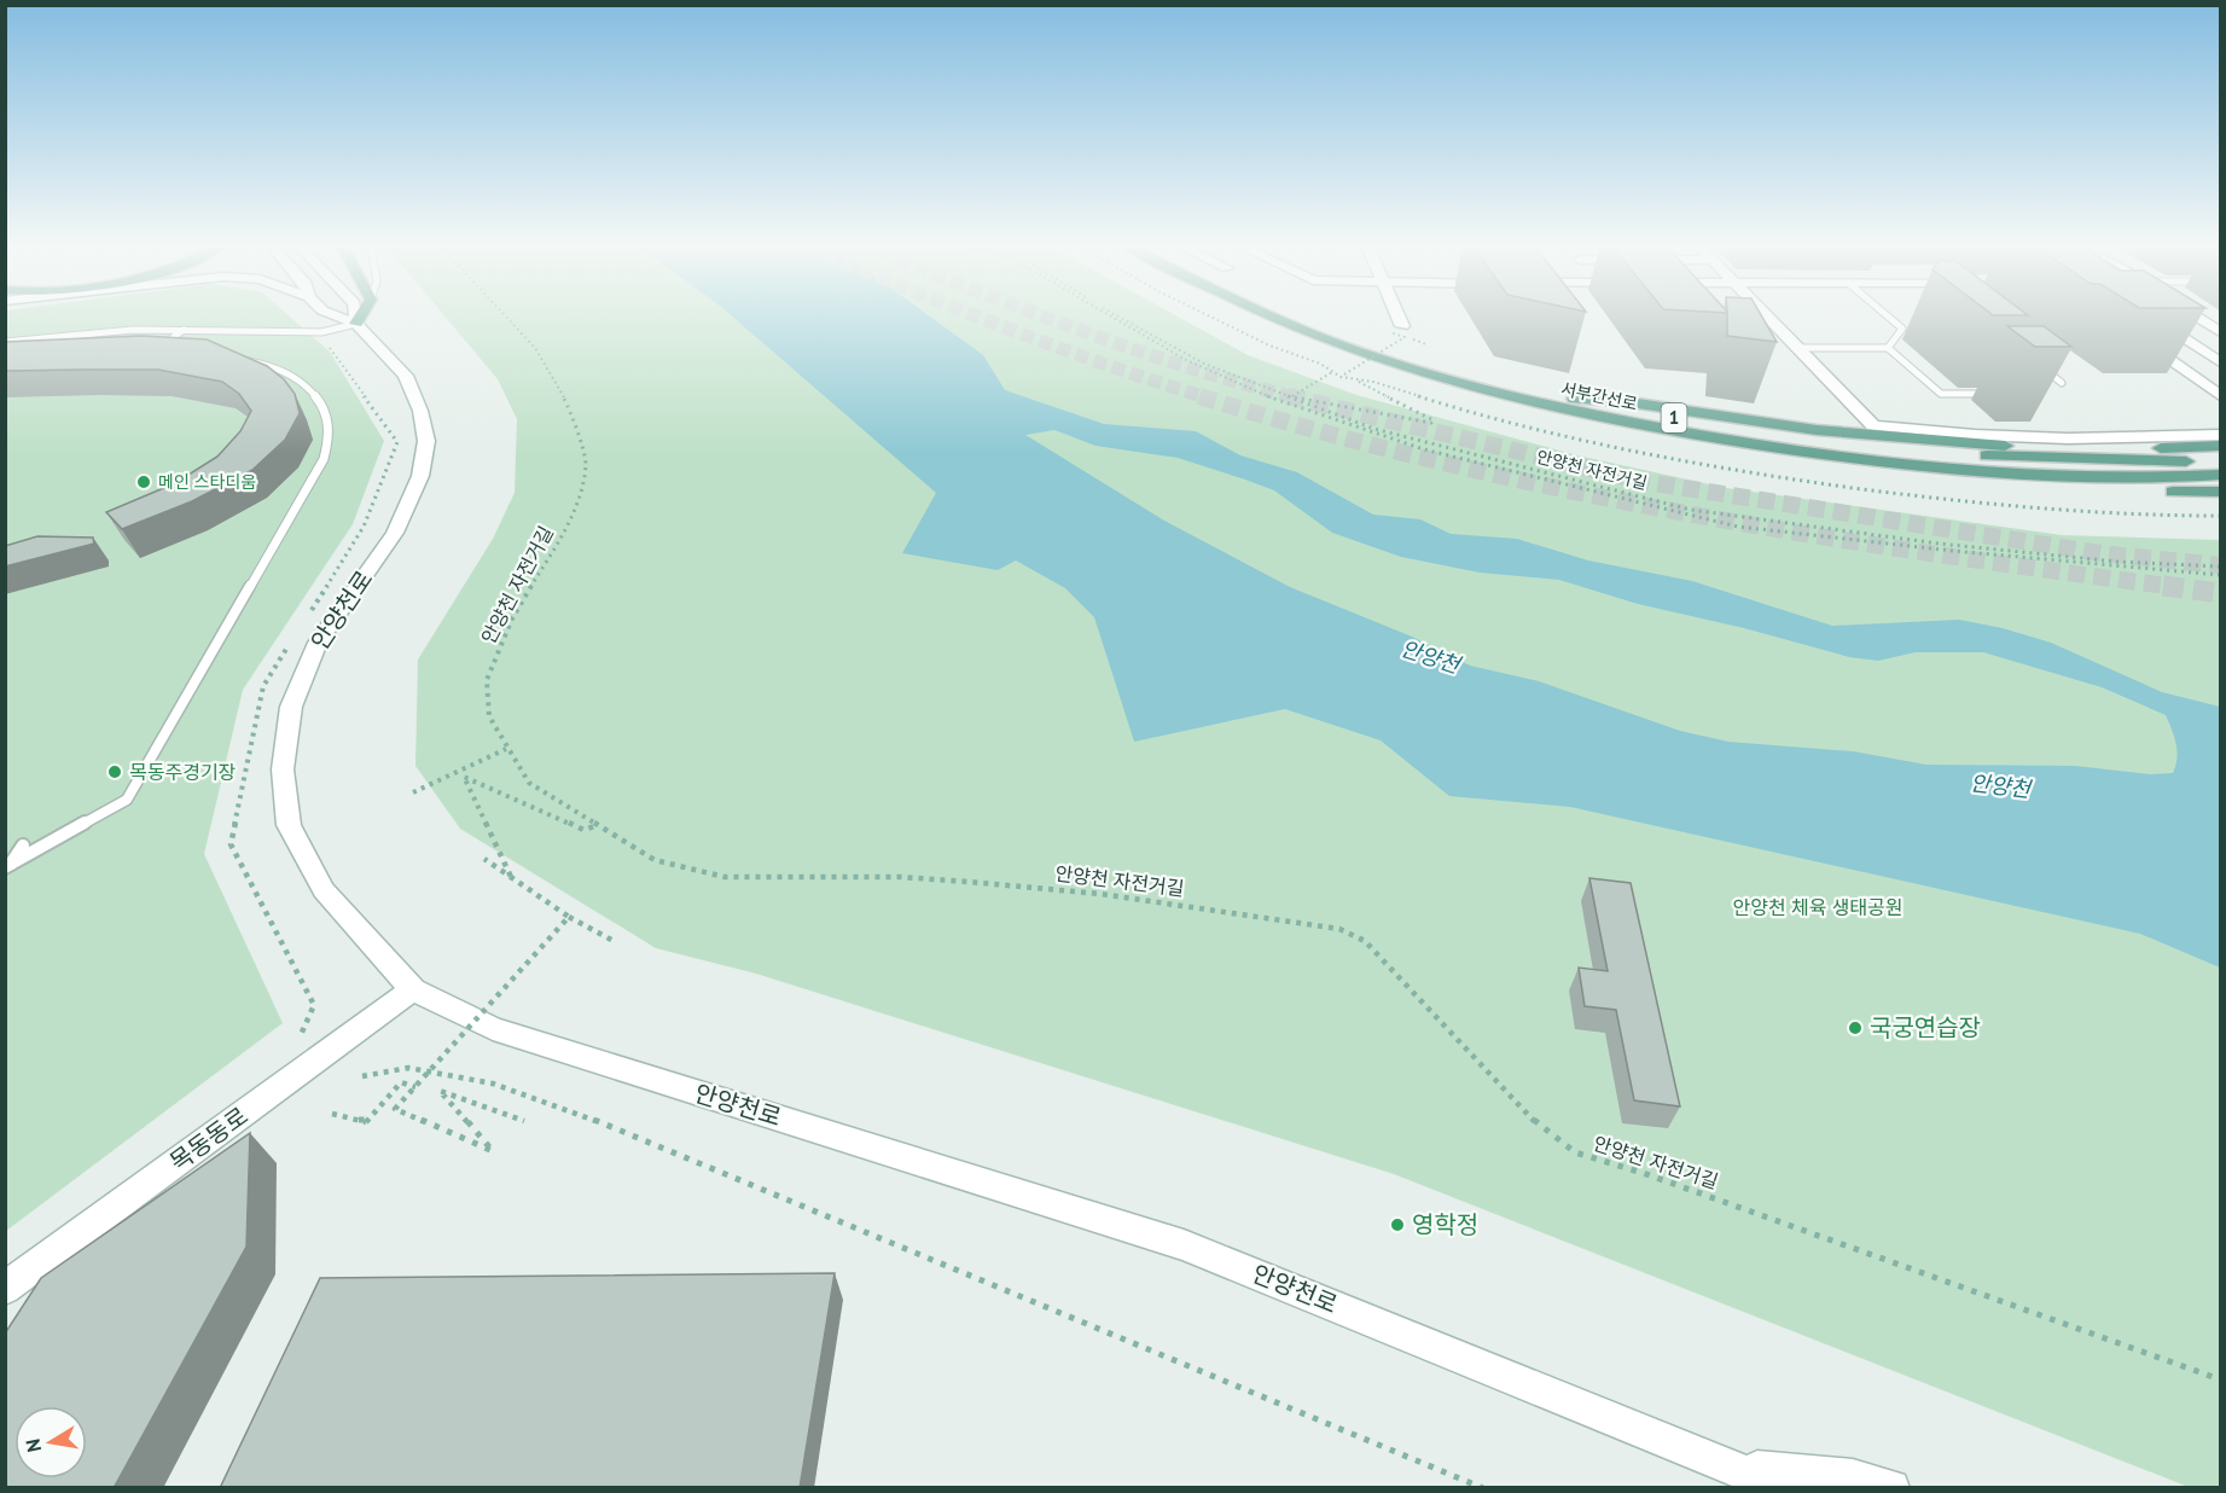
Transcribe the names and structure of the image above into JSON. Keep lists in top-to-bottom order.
{
  "streets": {
    "main road": [
      "서부간선로",
      "1",
      "안양천로",
      "목동동로"
    ],
    "path": ["안양천 자전거길"]
  },
  "crossings": [
    ["안양천로", "목동동로"]
  ],
  "water": ["안양천"],
  "parks": ["안양천 체육 생태공원"],
  "places": [
    "메인 스타디움",
    "목동주경기장",
    "국궁연습장",
    "영학정"
  ],
  "north": "left"
}
